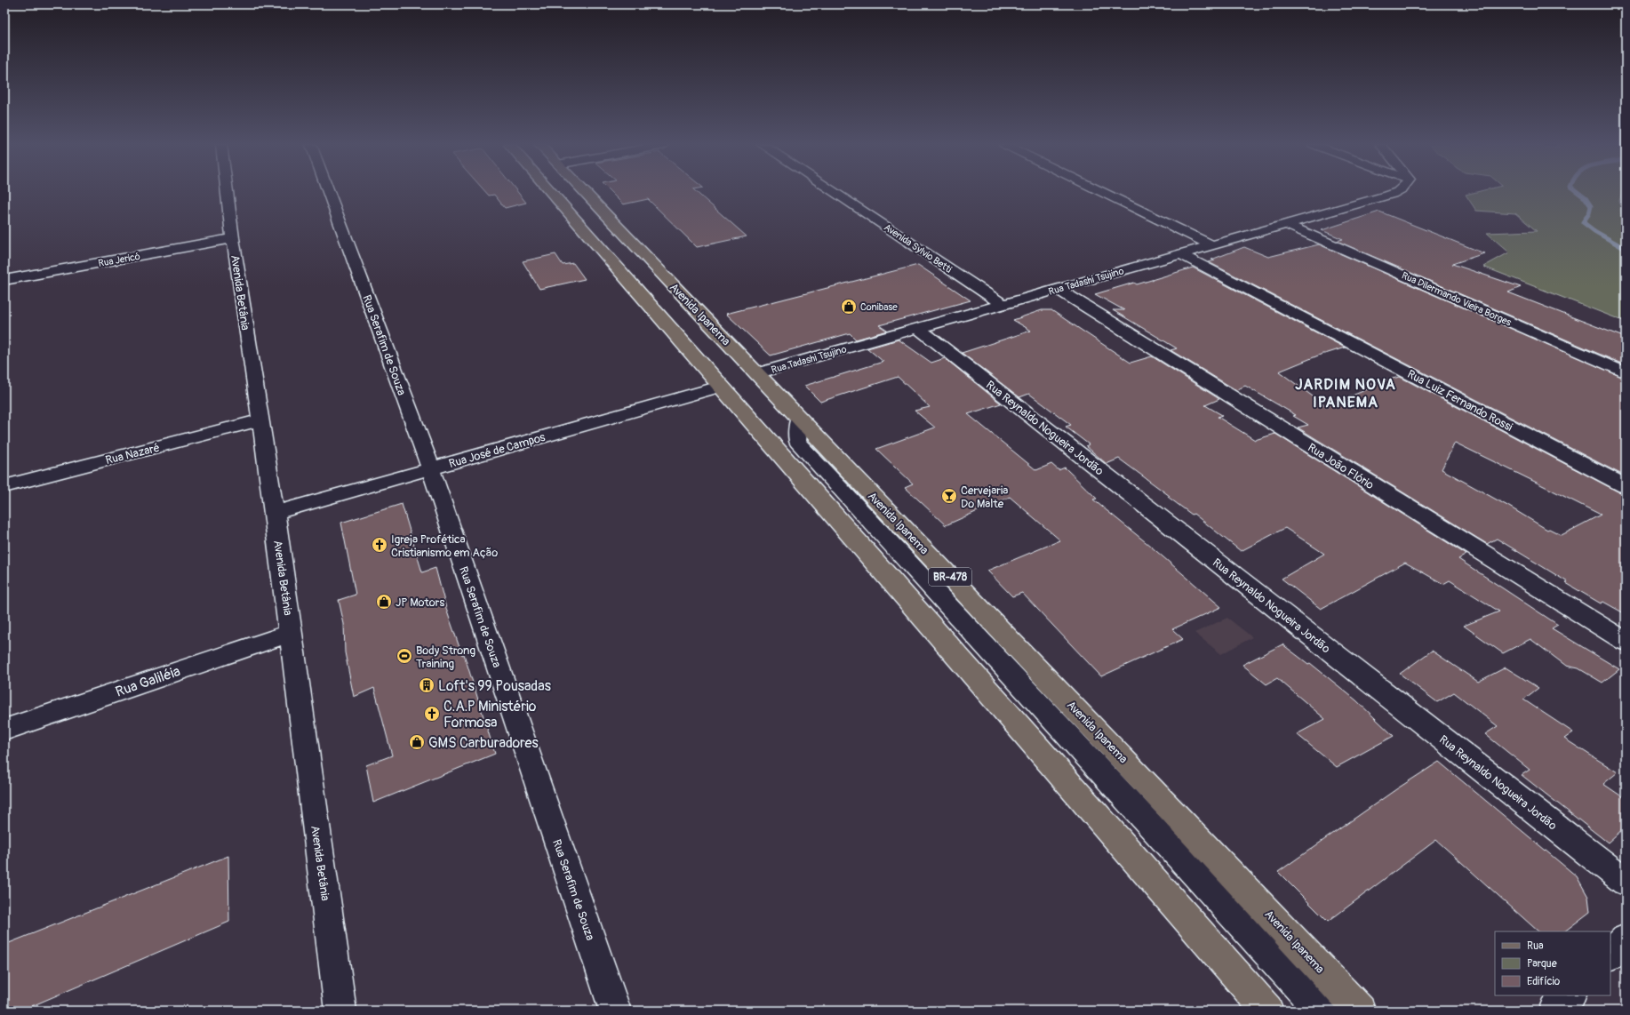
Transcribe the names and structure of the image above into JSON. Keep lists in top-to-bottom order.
{
  "streets": {
    "main road": ["Avenida Ipanema", "BR-478"],
    "street": [
      "Avenida Sylvio Betti",
      "Rua Jericó",
      "Rua Tadashi Tsujino",
      "Avenida Betânia",
      "Rua Dilermando Vieira Borges",
      "Rua Serafim de Souza",
      "Rua Luiz Fernando Rossi",
      "Rua Reynaldo Nogueira Jordão",
      "Rua José de Campos",
      "Rua Nazaré",
      "Rua João Flório",
      "Rua Galiléia"
    ]
  },
  "crossings": [
    ["Avenida Sylvio Betti", "Rua Tadashi Tsujino"],
    ["Rua Jericó", "Avenida Betânia"],
    ["Rua Tadashi Tsujino", "Rua Dilermando Vieira Borges"],
    ["Rua Tadashi Tsujino", "Avenida Ipanema"],
    ["Rua Tadashi Tsujino", "Rua Luiz Fernando Rossi"],
    ["Rua Tadashi Tsujino", "Rua Reynaldo Nogueira Jordão"],
    ["Rua Tadashi Tsujino", "Rua João Flório"],
    ["Avenida Betânia", "Rua José de Campos"],
    ["Avenida Betânia", "Rua Nazaré"],
    ["Avenida Betânia", "Rua Galiléia"],
    ["Rua Serafim de Souza", "Rua José de Campos"]
  ],
  "districts": ["JARDIM NOVA IPANEMA"],
  "places": {
    "shop": ["Conibase", "JP Motors", "GMS Carburadores"],
    "bar": ["Cervejaria Do Malte"],
    "church": ["Igreja Profética Cristianismo em Ação", "C.A.P Ministério Formosa"],
    "sports": ["Body Strong Training"],
    "building": ["Loft's 99 Pousadas"]
  },
  "legend": ["Rua", "Parque", "Edifício"]
}
